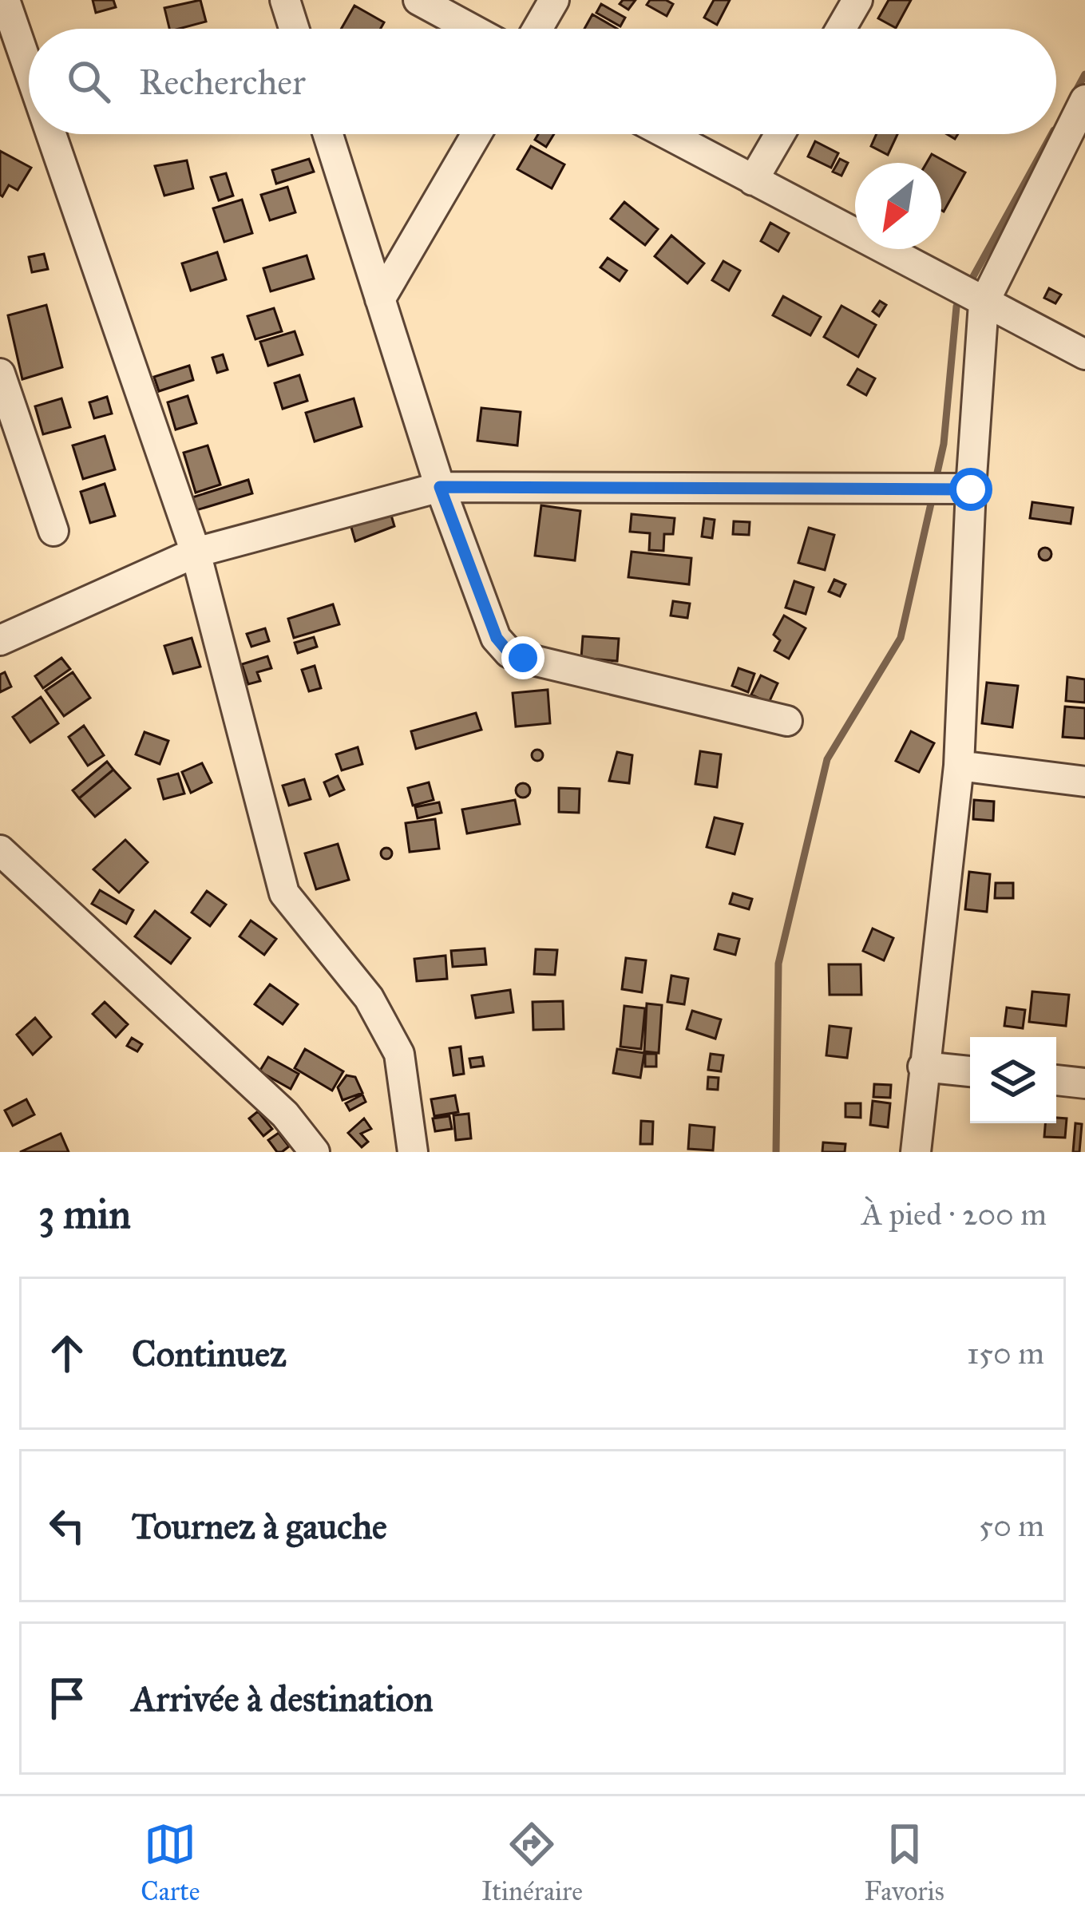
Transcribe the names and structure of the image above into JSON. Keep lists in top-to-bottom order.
{
  "north": "bottom left",
  "page": {
    "search": "Rechercher",
    "heading": ["3 min", "À pied · 200 m"],
    "list": [
      ["Continuez", "150 m"],
      ["Tournez à gauche", "50 m"],
      "Arrivée à destination"
    ],
    "nav": ["Carte", "Itinéraire", "Favoris"]
  }
}
